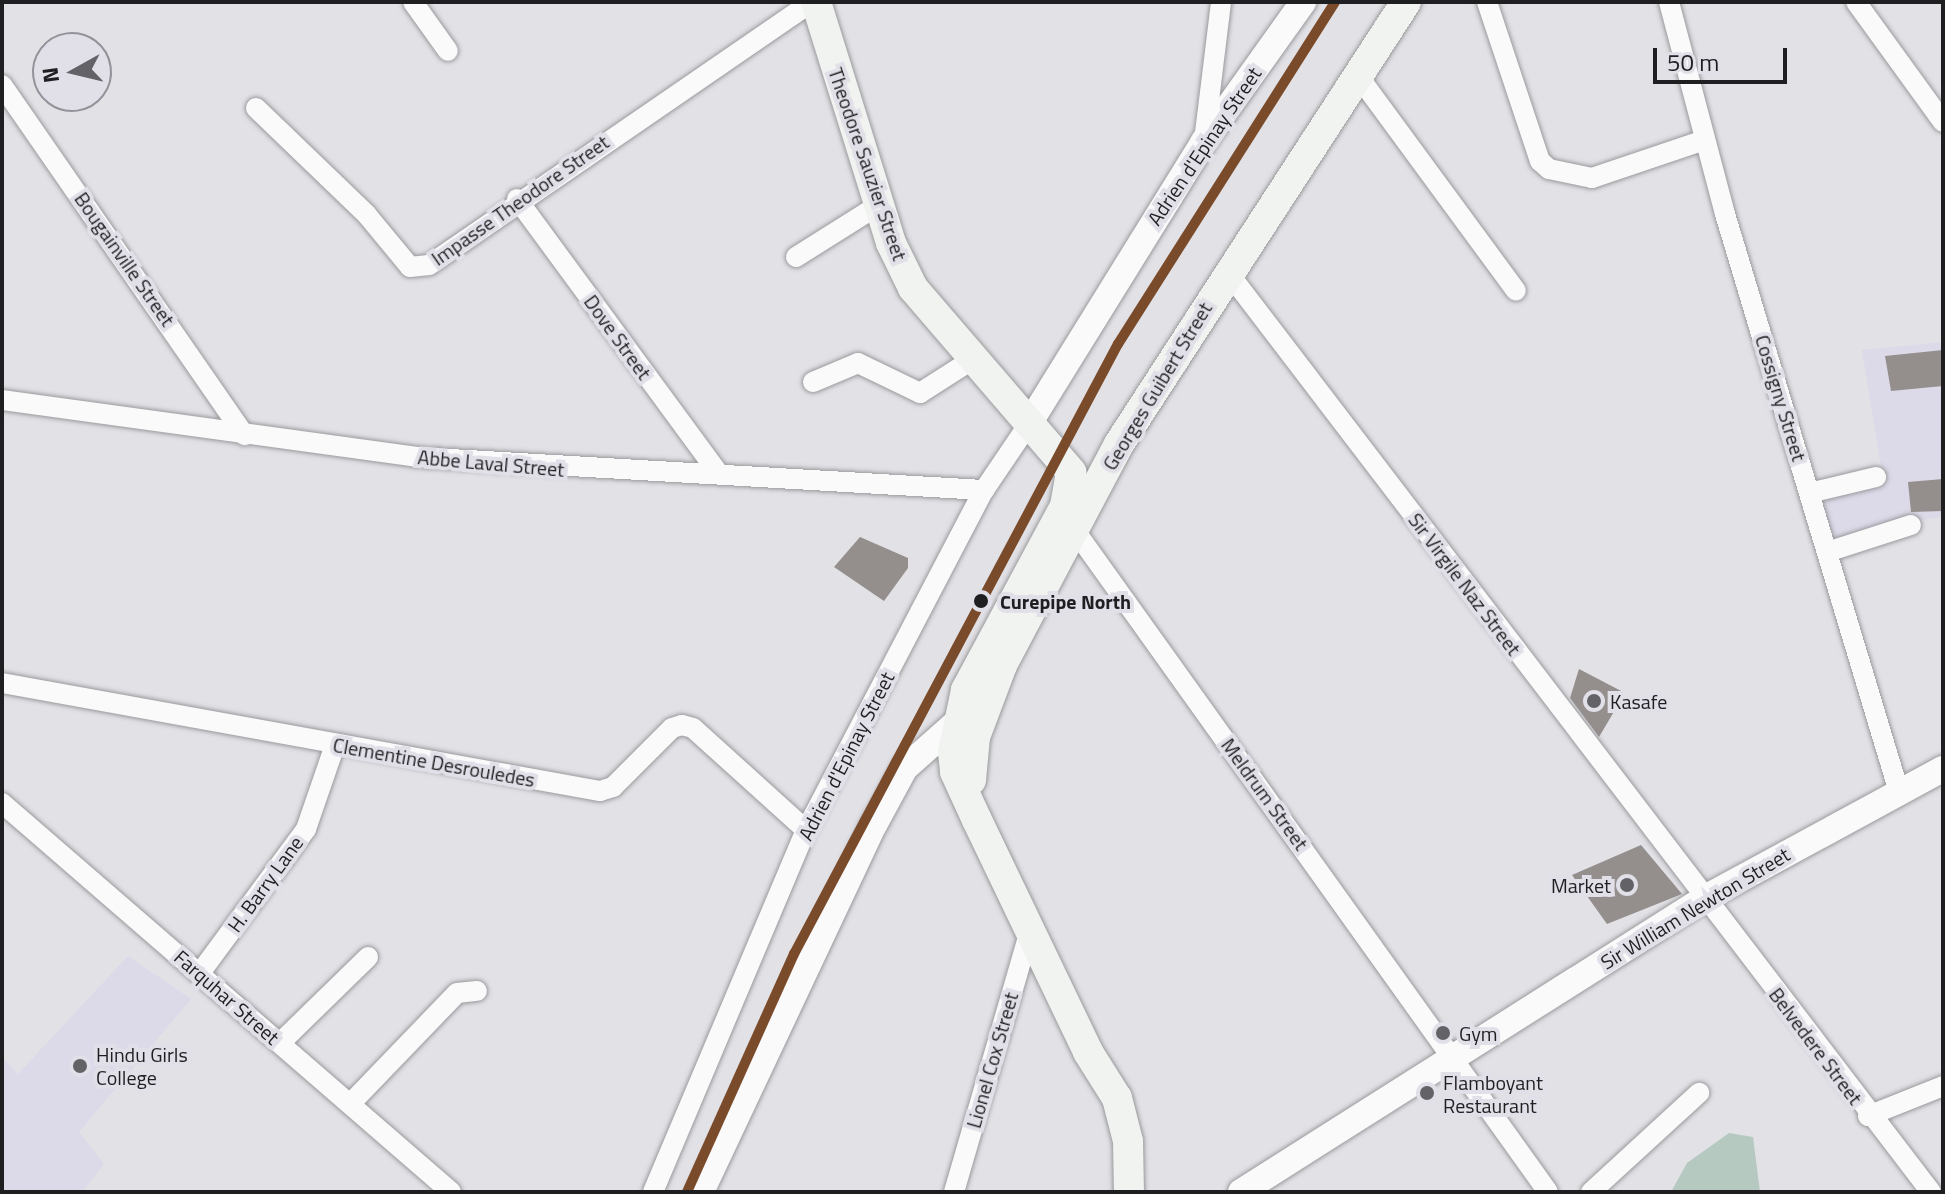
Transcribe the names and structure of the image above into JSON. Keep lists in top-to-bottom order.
{
  "streets": {
    "main road": ["Theodore Sauzier Street", "Georges Guibert Street"],
    "street": [
      "Adrien d'Epinay Street",
      "Impasse Theodore Street",
      "Bougainville Street",
      "Dove Street",
      "Cossigny Street",
      "Abbe Laval Street",
      "Sir Virgile Naz Street",
      "Clementine Desrouledes",
      "Meldrum Street",
      "H. Barry Lane",
      "Sir William Newton Street",
      "Farquhar Street",
      "Belvedere Street",
      "Lionel Cox Street"
    ]
  },
  "crossings": [
    ["Adrien d'Epinay Street", "Theodore Sauzier Street"],
    ["Adrien d'Epinay Street", "Abbe Laval Street"],
    ["Adrien d'Epinay Street", "Clementine Desrouledes"],
    ["Theodore Sauzier Street", "Impasse Theodore Street"],
    ["Theodore Sauzier Street", "Georges Guibert Street"],
    ["Theodore Sauzier Street", "Meldrum Street"],
    ["Impasse Theodore Street", "Dove Street"],
    ["Bougainville Street", "Abbe Laval Street"],
    ["Dove Street", "Abbe Laval Street"],
    ["Georges Guibert Street", "Sir Virgile Naz Street"],
    ["Georges Guibert Street", "Meldrum Street"],
    ["Georges Guibert Street", "Lionel Cox Street"],
    ["Cossigny Street", "Sir William Newton Street"],
    ["Sir Virgile Naz Street", "Sir William Newton Street"],
    ["Sir Virgile Naz Street", "Belvedere Street"],
    ["Clementine Desrouledes", "H. Barry Lane"],
    ["Meldrum Street", "Sir William Newton Street"],
    ["H. Barry Lane", "Farquhar Street"],
    ["Sir William Newton Street", "Belvedere Street"]
  ],
  "places": [
    "Curepipe North",
    "Kasafe",
    "Market",
    "Gym",
    "Hindu Girls College",
    "Flamboyant Restaurant"
  ],
  "scale_bar": "50 m",
  "north": "left"
}
